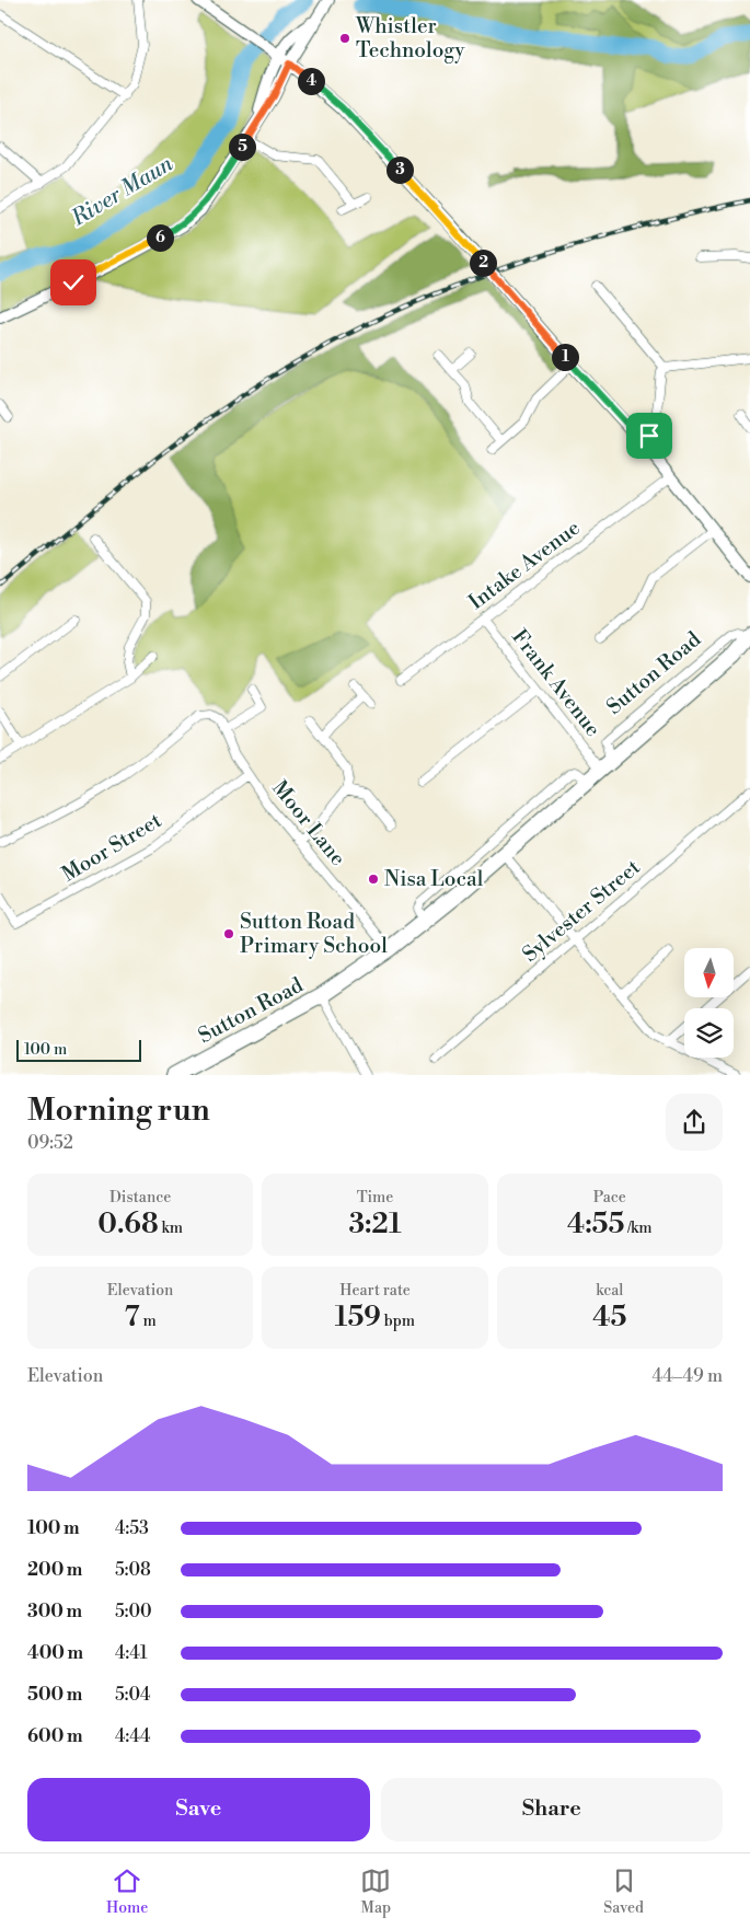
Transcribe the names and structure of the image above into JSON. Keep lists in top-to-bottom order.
{
  "streets": {
    "highway": ["Sutton Road"],
    "street": [
      "Intake Avenue",
      "Frank Avenue",
      "Moor Lane",
      "Moor Street",
      "Sylvester Street"
    ]
  },
  "crossings": [
    ["Intake Avenue", "Frank Avenue"],
    ["Sutton Road", "Frank Avenue"],
    ["Sutton Road", "Moor Lane"],
    ["Moor Lane", "Moor Street"]
  ],
  "water": ["River Maun"],
  "places": ["Whistler Technology", "Nisa Local", "Sutton Road Primary School"],
  "scale_bar": "100 m",
  "north": "bottom",
  "page": {
    "pins": [
      "4",
      "5",
      "3",
      "6",
      "2",
      "1"
    ],
    "scale": "100 m",
    "heading": ["Morning run", "09:52"],
    "stats": [
      ["Distance", "0.68 km"],
      ["Time", "3:21"],
      ["Pace", "4:55 /km"],
      ["Elevation", "7 m"],
      ["Heart rate", "159 bpm"],
      ["kcal", "45"]
    ],
    "chart": ["Elevation", "44–49 m"],
    "list": [
      {
        "name": "100 m",
        "note": "4:53"
      },
      {
        "name": "200 m",
        "note": "5:08"
      },
      {
        "name": "300 m",
        "note": "5:00"
      },
      {
        "name": "400 m",
        "note": "4:41"
      },
      {
        "name": "500 m",
        "note": "5:04"
      },
      {
        "name": "600 m",
        "note": "4:44"
      }
    ],
    "buttons": ["Save", "Share"],
    "tabs": ["Home", "Map", "Saved"]
  }
}
